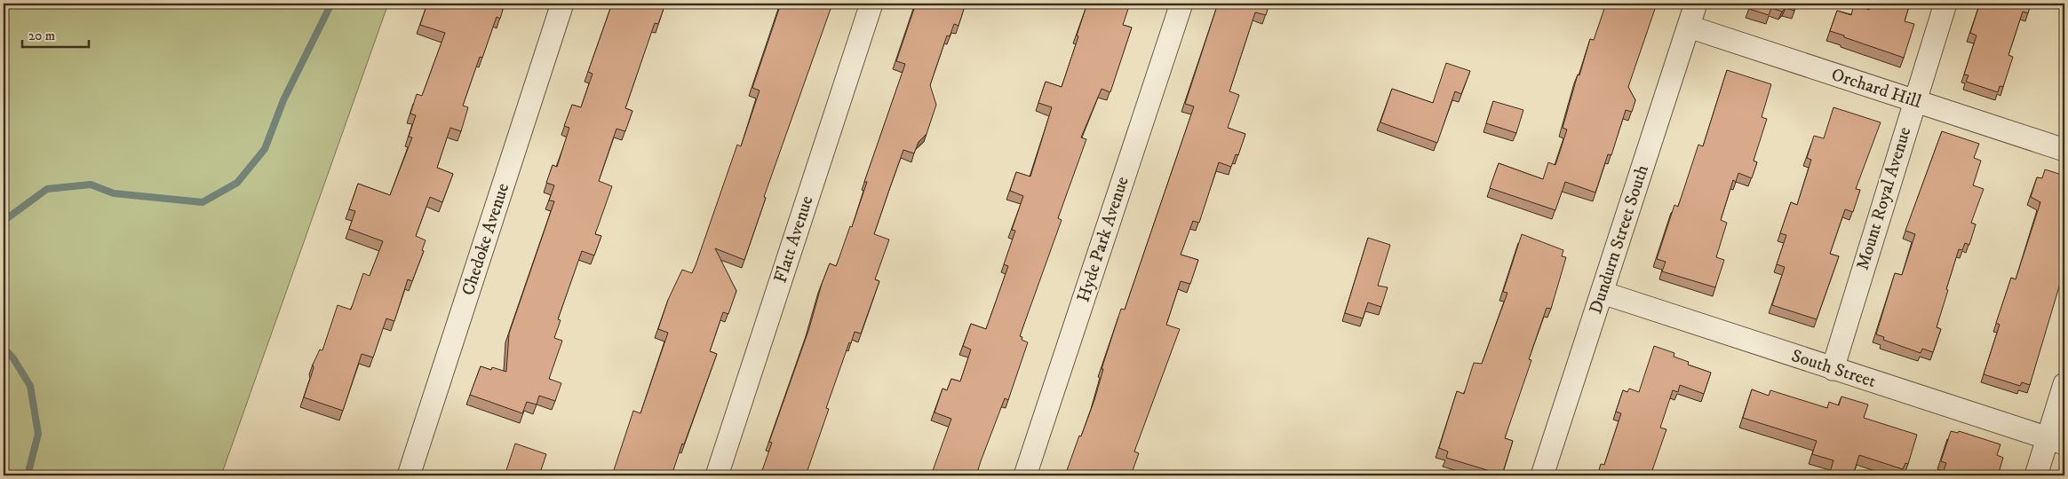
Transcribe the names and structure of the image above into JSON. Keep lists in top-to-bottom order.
{
  "streets": {
    "street": [
      "Orchard Hill",
      "Mount Royal Avenue",
      "Chedoke Avenue",
      "Flatt Avenue",
      "Hyde Park Avenue",
      "Dundurn Street South",
      "South Street"
    ]
  },
  "crossings": [
    ["Orchard Hill", "Mount Royal Avenue"],
    ["Orchard Hill", "Dundurn Street South"],
    ["Mount Royal Avenue", "South Street"],
    ["Dundurn Street South", "South Street"]
  ],
  "scale_bar": "20 m"
}
